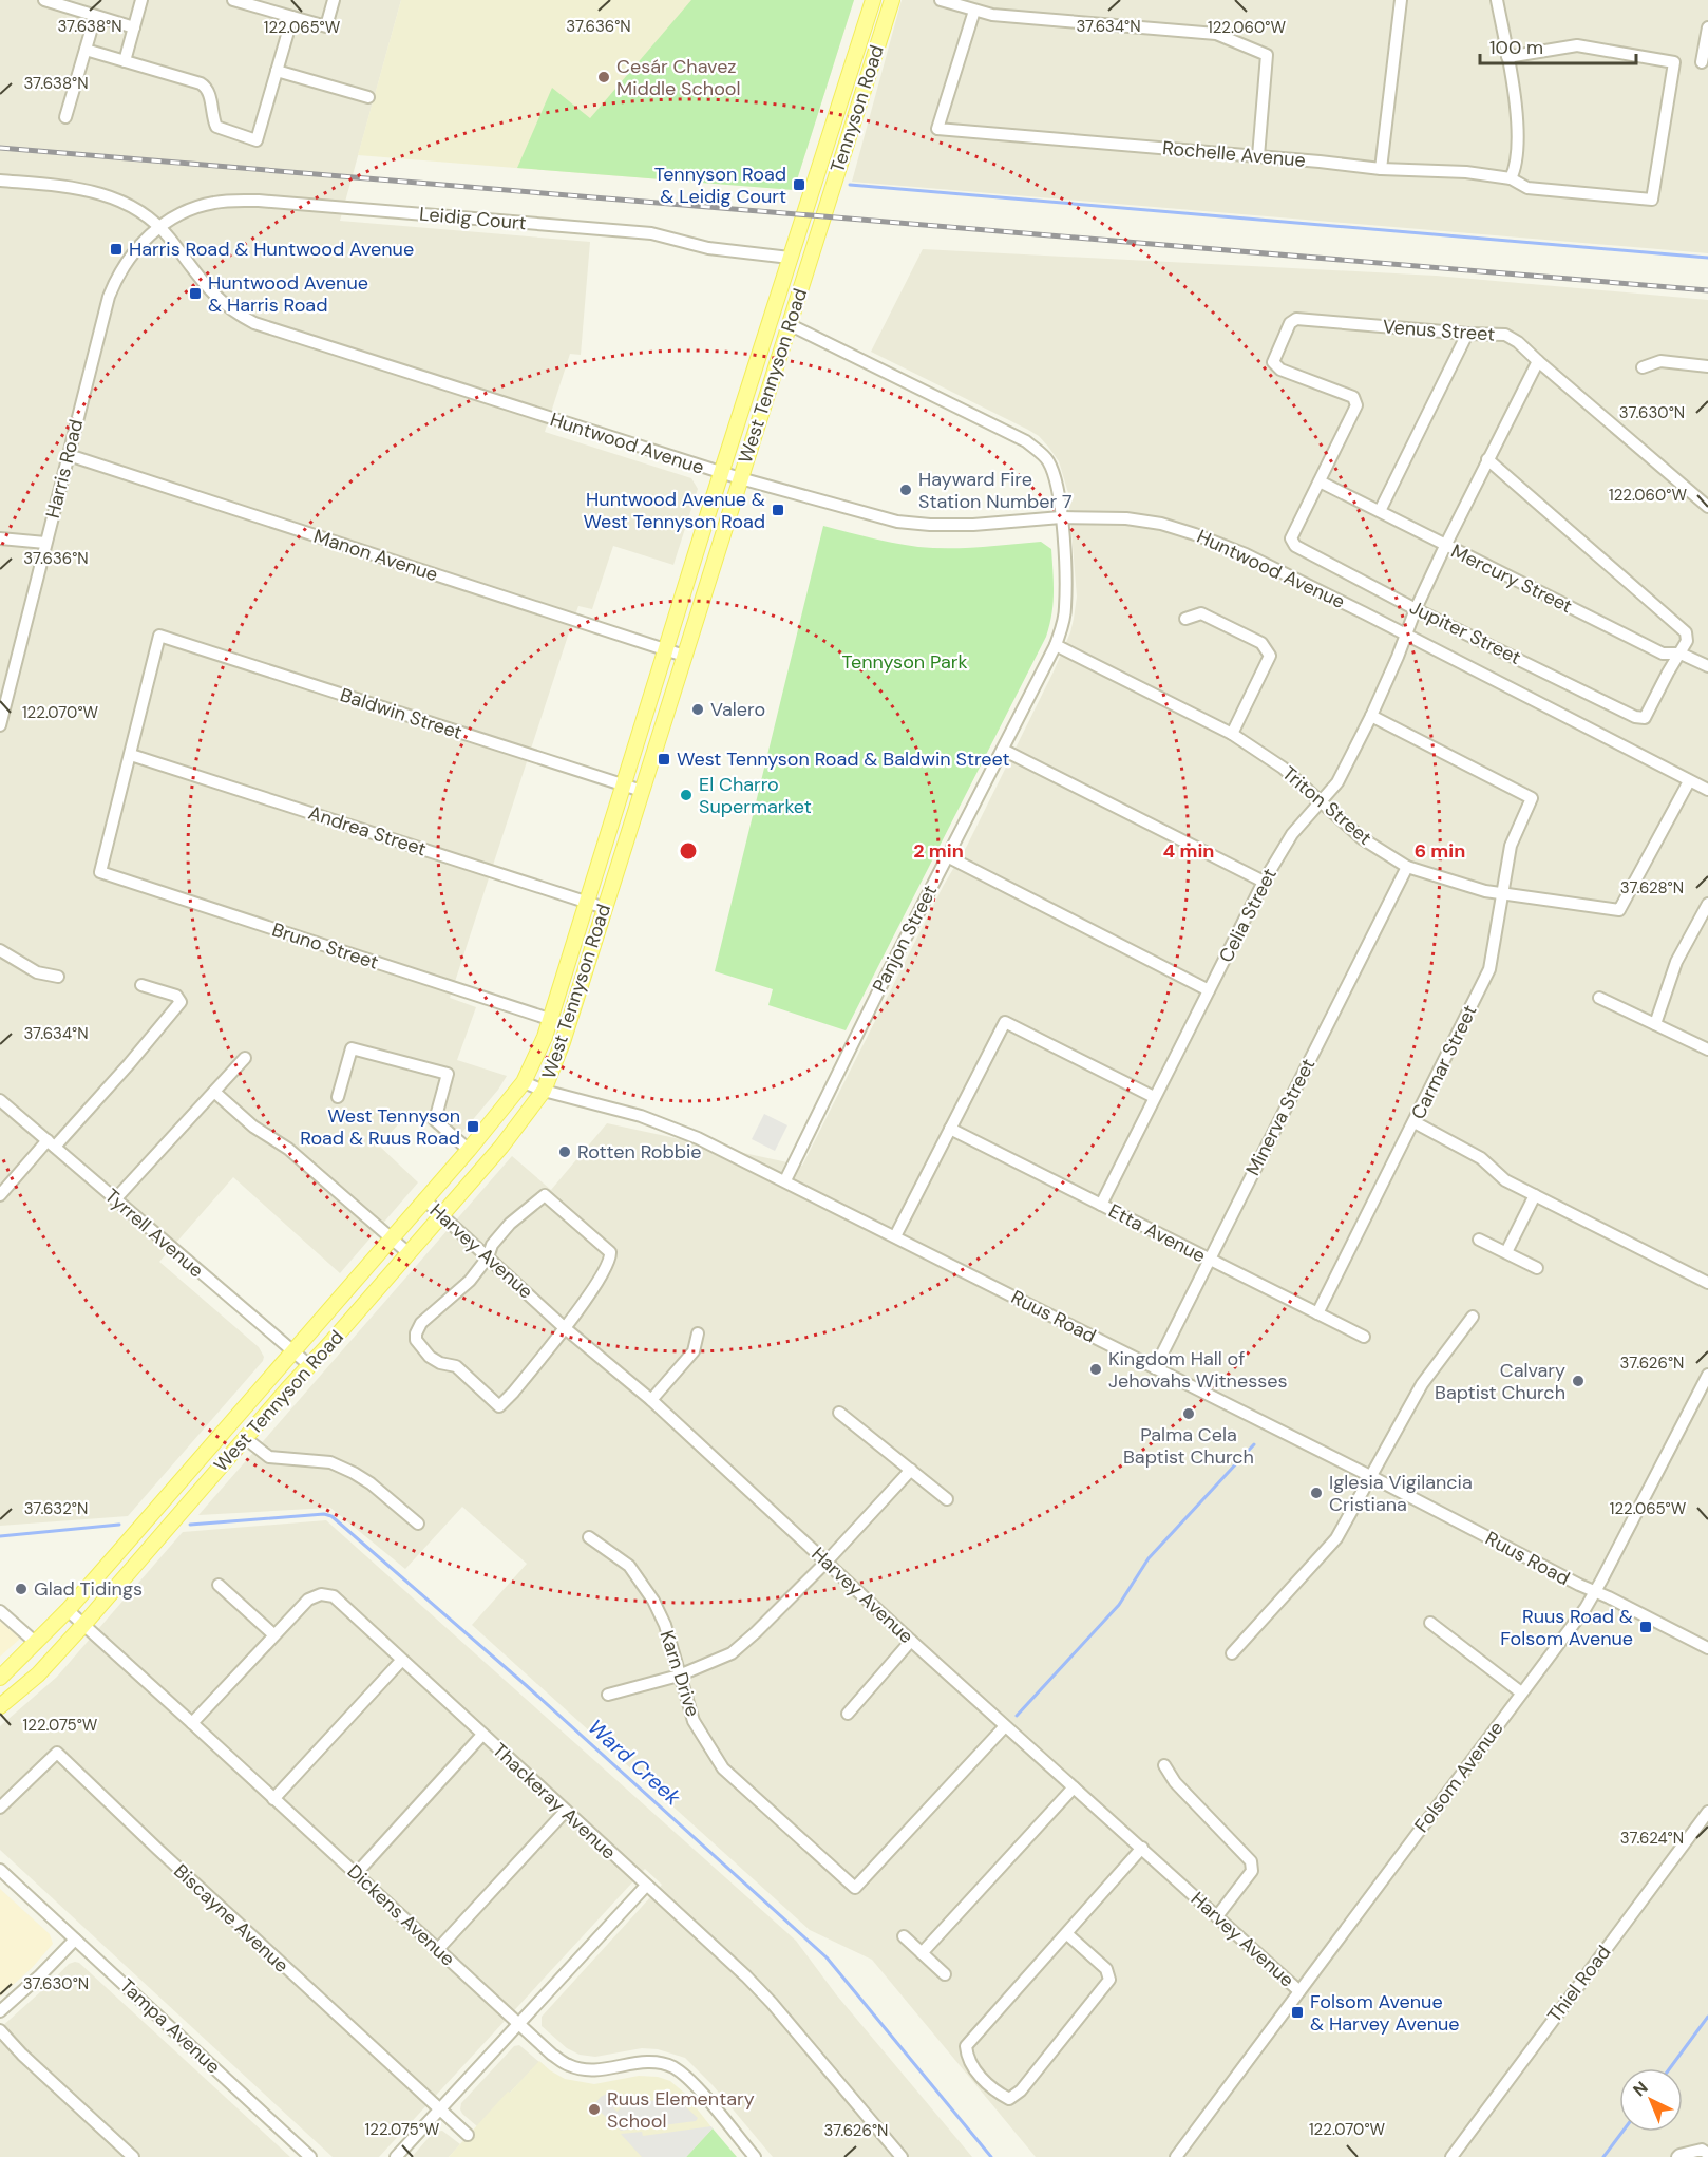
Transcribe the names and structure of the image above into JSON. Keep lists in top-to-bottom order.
{
  "streets": {
    "main road": ["Tennyson Road", "West Tennyson Road"],
    "street": [
      "Rochelle Avenue",
      "Leidig Court",
      "Venus Street",
      "Huntwood Avenue",
      "Harris Road",
      "Manon Avenue",
      "Mercury Street",
      "Jupiter Street",
      "Baldwin Street",
      "Triton Street",
      "Andrea Street",
      "Celia Street",
      "Panjon Street",
      "Bruno Street",
      "Carmar Street",
      "Minerva Street",
      "Tyrrell Avenue",
      "Etta Avenue",
      "Harvey Avenue",
      "Ruus Road",
      "Karn Drive",
      "Folsom Avenue",
      "Thackeray Avenue",
      "Dickens Avenue",
      "Biscayne Avenue",
      "Thiel Road",
      "Tampa Avenue"
    ]
  },
  "crossings": [
    ["Tennyson Road", "West Tennyson Road"],
    ["Leidig Court", "West Tennyson Road"],
    ["Leidig Court", "Huntwood Avenue"],
    ["Leidig Court", "Harris Road"],
    ["Venus Street", "Mercury Street"],
    ["Venus Street", "Jupiter Street"],
    ["Venus Street", "Celia Street"],
    ["West Tennyson Road", "Huntwood Avenue"],
    ["West Tennyson Road", "Manon Avenue"],
    ["West Tennyson Road", "Baldwin Street"],
    ["West Tennyson Road", "Andrea Street"],
    ["West Tennyson Road", "Panjon Street"],
    ["West Tennyson Road", "Bruno Street"],
    ["West Tennyson Road", "Tyrrell Avenue"],
    ["West Tennyson Road", "Harvey Avenue"],
    ["West Tennyson Road", "Ruus Road"],
    ["West Tennyson Road", "Dickens Avenue"],
    ["Huntwood Avenue", "Harris Road"],
    ["Huntwood Avenue", "Triton Street"],
    ["Huntwood Avenue", "Celia Street"],
    ["Huntwood Avenue", "Panjon Street"],
    ["Harris Road", "Manon Avenue"],
    ["Mercury Street", "Jupiter Street"],
    ["Mercury Street", "Celia Street"],
    ["Jupiter Street", "Celia Street"],
    ["Baldwin Street", "Andrea Street"],
    ["Baldwin Street", "Bruno Street"],
    ["Triton Street", "Celia Street"],
    ["Triton Street", "Panjon Street"],
    ["Triton Street", "Carmar Street"],
    ["Triton Street", "Minerva Street"],
    ["Andrea Street", "Bruno Street"],
    ["Celia Street", "Carmar Street"],
    ["Celia Street", "Etta Avenue"],
    ["Panjon Street", "Ruus Road"],
    ["Carmar Street", "Etta Avenue"],
    ["Minerva Street", "Etta Avenue"],
    ["Minerva Street", "Ruus Road"],
    ["Harvey Avenue", "Karn Drive"],
    ["Harvey Avenue", "Folsom Avenue"],
    ["Ruus Road", "Folsom Avenue"],
    ["Thackeray Avenue", "Dickens Avenue"]
  ],
  "water": ["Ward Creek"],
  "parks": ["Tennyson Park"],
  "places": {
    "other": [
      "Cesár Chavez Middle School",
      "Hayward Fire Station Number 7",
      "Valero",
      "El Charro Supermarket",
      "Rotten Robbie",
      "Kingdom Hall of Jehovahs Witnesses",
      "Calvary Baptist Church",
      "Palma Cela Baptist Church",
      "Iglesia Vigilancia Cristiana",
      "Glad Tidings",
      "Ruus Elementary School"
    ],
    "transit": [
      "Tennyson Road & Leidig Court",
      "Harris Road & Huntwood Avenue",
      "Huntwood Avenue & Harris Road",
      "Huntwood Avenue & West Tennyson Road",
      "West Tennyson Road & Baldwin Street",
      "West Tennyson Road & Ruus Road",
      "Ruus Road & Folsom Avenue",
      "Folsom Avenue & Harvey Avenue"
    ]
  },
  "scale_bar": "100 m",
  "north": "top left",
  "coordinates": [
    "37.638°N",
    "37.636°N",
    "37.634°N",
    "122.065°W",
    "122.060°W",
    "37.630°N",
    "122.070°W",
    "37.628°N",
    "37.626°N",
    "37.632°N",
    "122.075°W",
    "37.624°N"
  ],
  "rings": ["2 min", "4 min", "6 min"]
}
